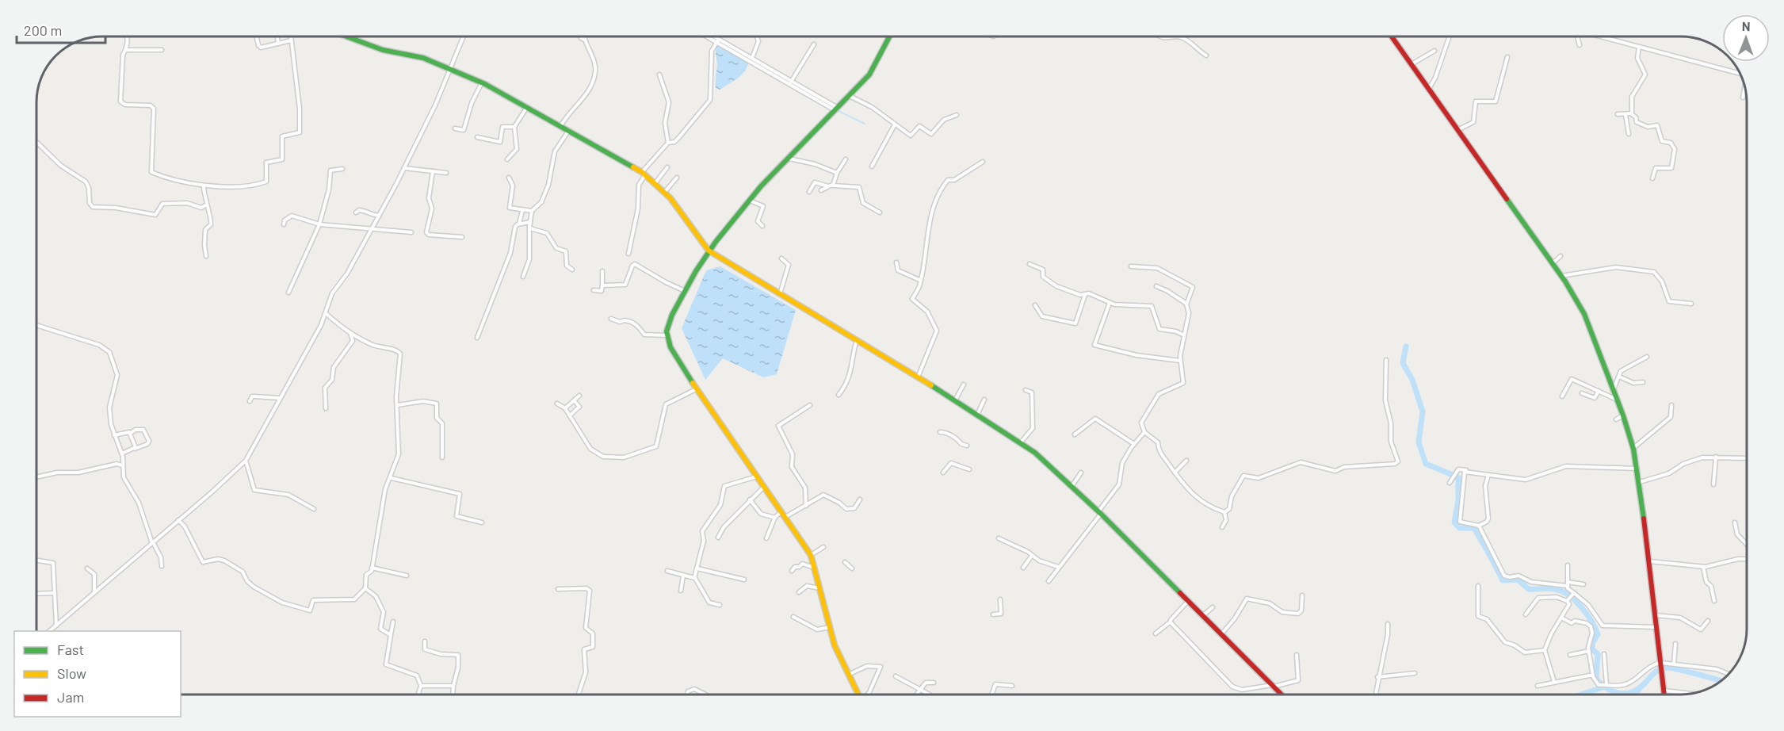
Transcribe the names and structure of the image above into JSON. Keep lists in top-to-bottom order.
{
  "legend": ["Fast", "Slow", "Jam"],
  "scale_bar": "200 m",
  "north": "top"
}
